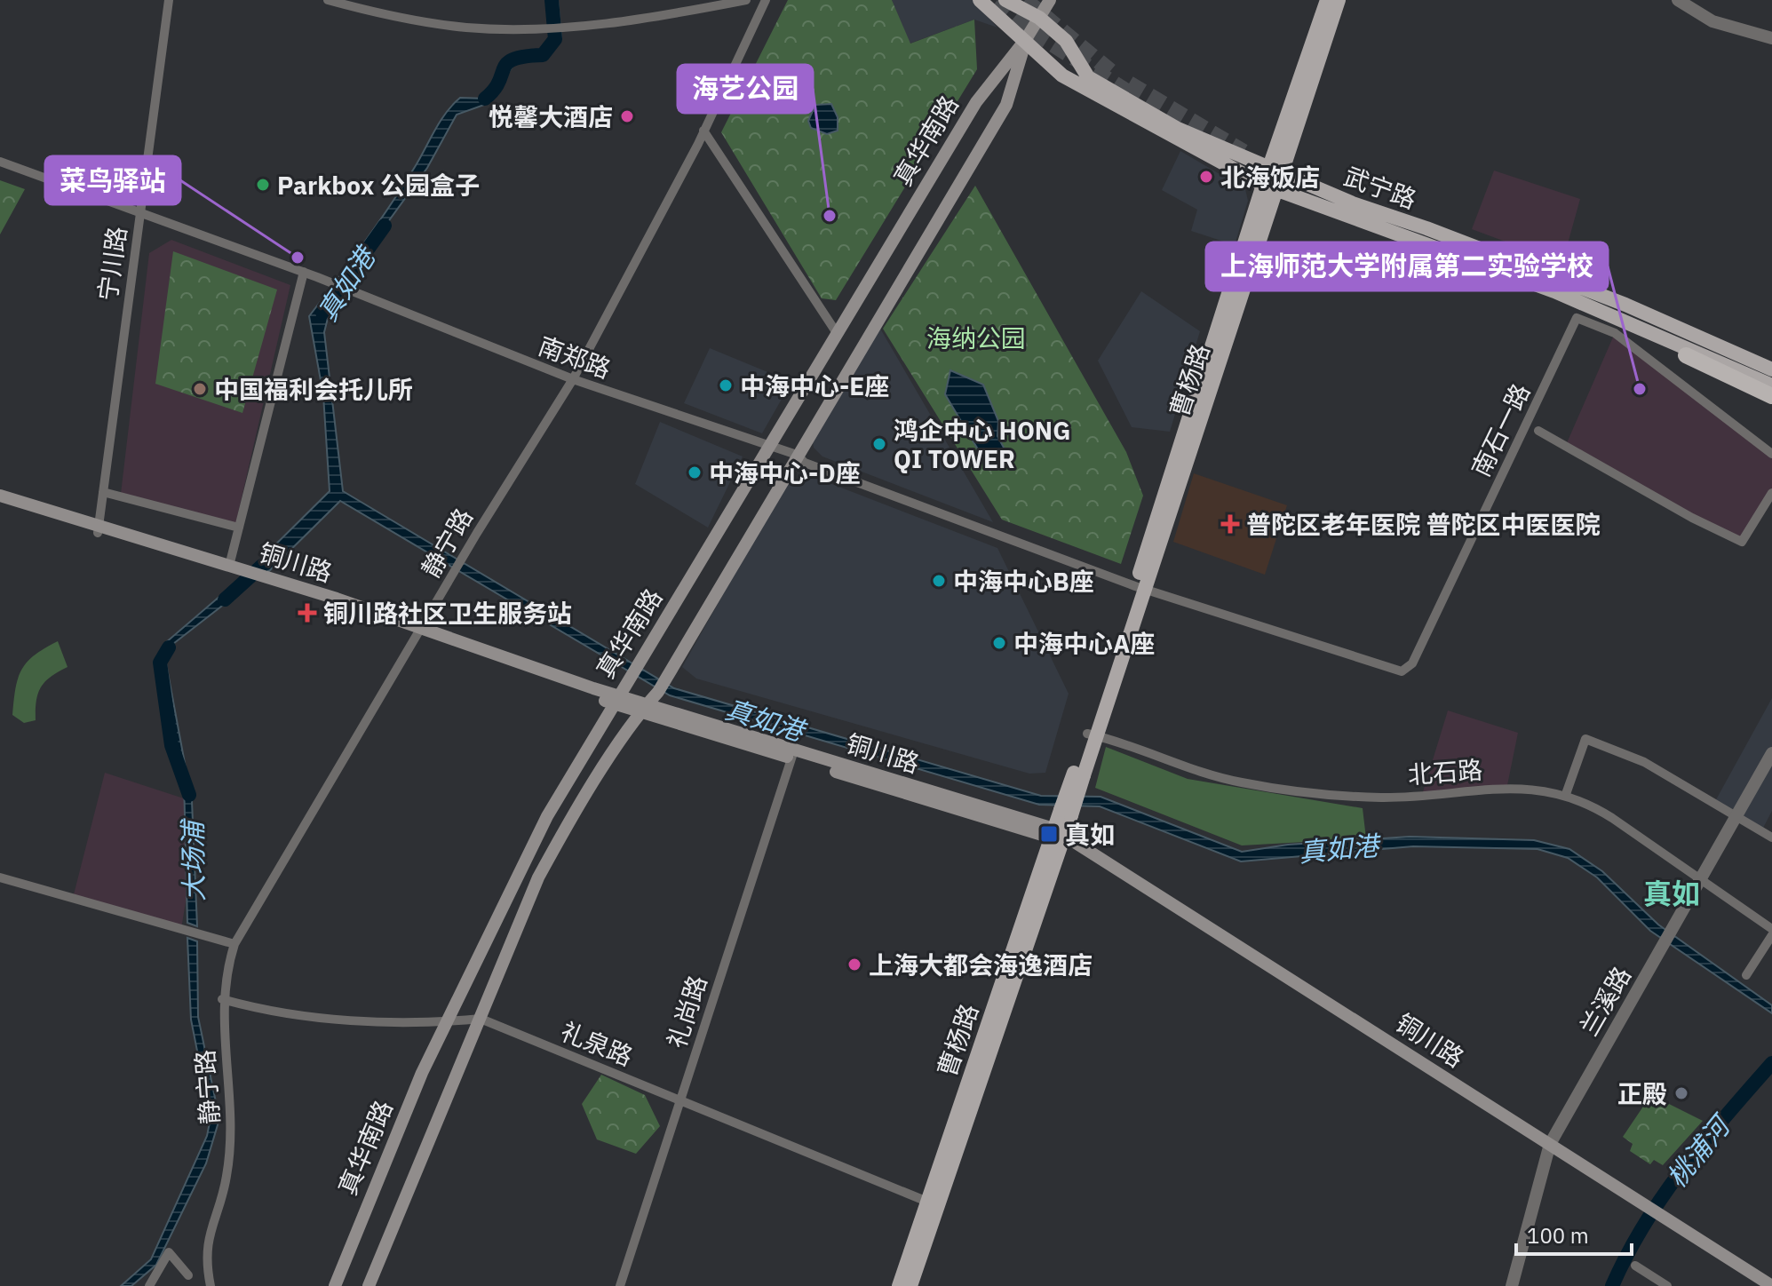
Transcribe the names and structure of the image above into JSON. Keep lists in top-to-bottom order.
{
  "streets": {
    "main road": [
      "真华南路",
      "武宁路",
      "曹杨路",
      "铜川路"
    ],
    "street": [
      "宁川路",
      "南郑路",
      "南石一路",
      "静宁路",
      "北石路",
      "兰溪路",
      "礼尚路",
      "礼泉路"
    ]
  },
  "crossings": [
    ["真华南路", "武宁路"],
    ["真华南路", "南郑路"],
    ["真华南路", "铜川路"],
    ["真华南路", "礼泉路"],
    ["武宁路", "曹杨路"],
    ["宁川路", "南郑路"],
    ["宁川路", "铜川路"],
    ["南郑路", "曹杨路"],
    ["南郑路", "南石一路"],
    ["南郑路", "静宁路"],
    ["曹杨路", "铜川路"],
    ["曹杨路", "北石路"],
    ["曹杨路", "礼泉路"],
    ["静宁路", "铜川路"],
    ["静宁路", "礼泉路"],
    ["铜川路", "兰溪路"],
    ["铜川路", "礼尚路"],
    ["北石路", "兰溪路"],
    ["礼尚路", "礼泉路"]
  ],
  "districts": ["真如"],
  "water": ["真如港", "大场浦", "桃浦河"],
  "parks": ["海纳公园"],
  "places": {
    "other": [
      "悦馨大酒店",
      "北海饭店",
      "Parkbox 公园盒子",
      "海艺公园",
      "菜鸟驿站",
      "中海中心-E座",
      "中国福利会托儿所",
      "上海师范大学附属第二实验学校",
      "鸿企中心 HONG QI TOWER",
      "中海中心-D座",
      "中海中心B座",
      "中海中心A座",
      "上海大都会海逸酒店",
      "正殿"
    ],
    "health": ["普陀区老年医院 普陀区中医医院", "铜川路社区卫生服务站"],
    "transit": ["真如"]
  },
  "scale_bar": "100 m"
}
